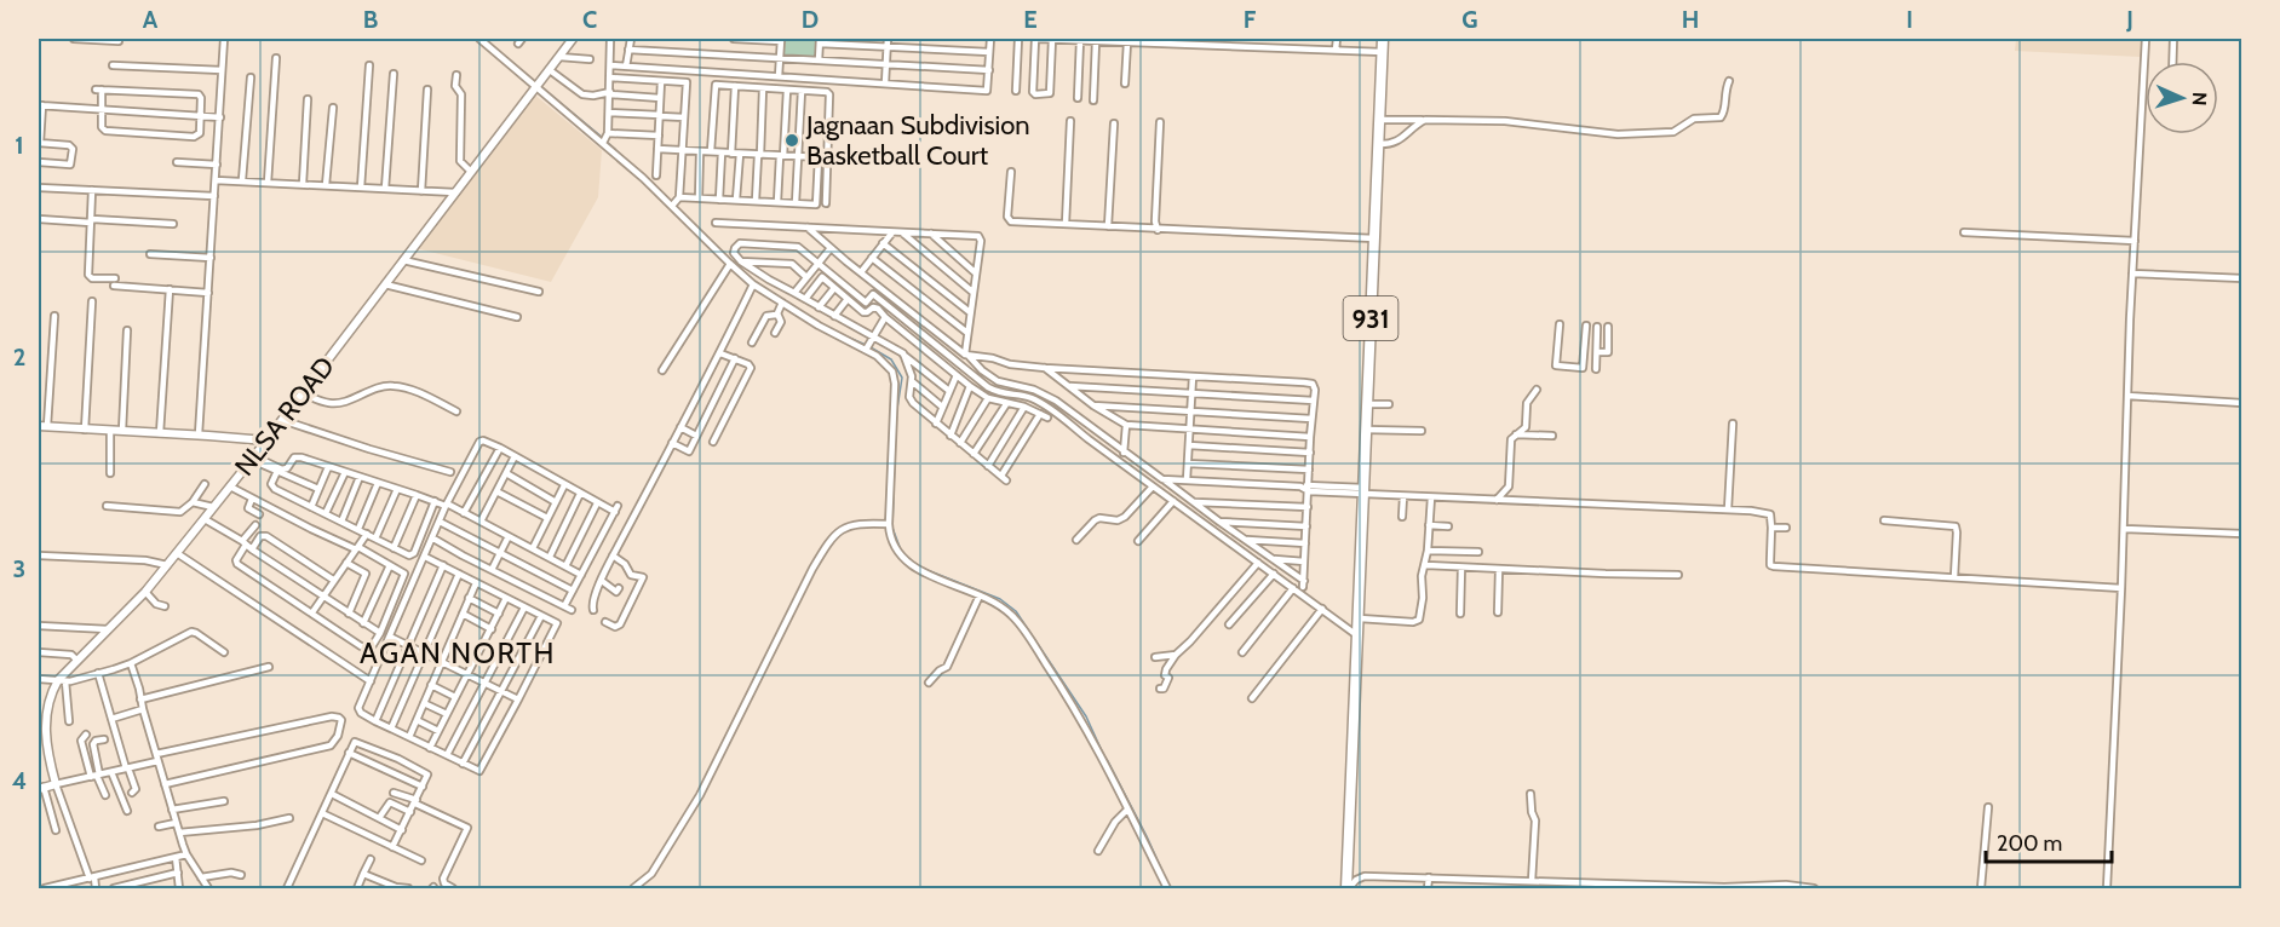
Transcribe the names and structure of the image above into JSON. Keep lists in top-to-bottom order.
{
  "streets": {
    "highway": ["931"],
    "main road": ["NLSA ROAD"]
  },
  "districts": ["AGAN NORTH"],
  "places": ["Jagnaan Subdivision Basketball Court"],
  "scale_bar": "200 m",
  "north": "right",
  "grid": {
    "columns": [
      "A",
      "B",
      "C",
      "D",
      "E",
      "F",
      "G",
      "H",
      "I",
      "J"
    ],
    "rows": [
      "1",
      "2",
      "3",
      "4"
    ]
  }
}
